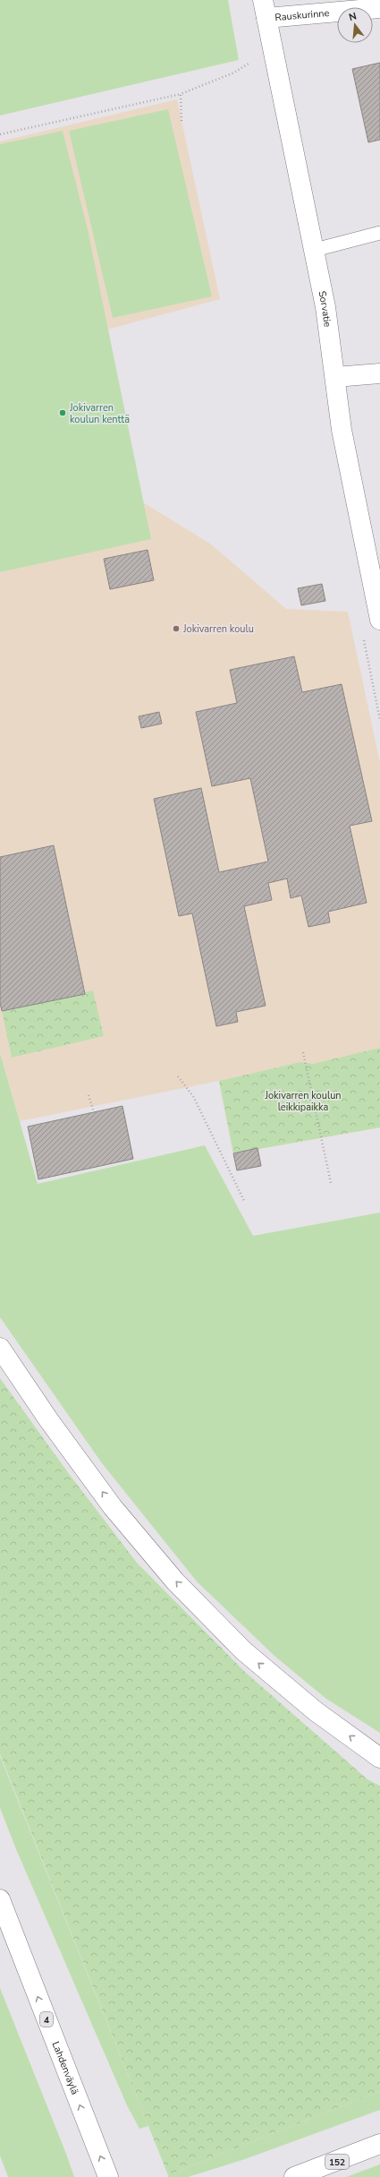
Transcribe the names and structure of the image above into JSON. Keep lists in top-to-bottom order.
{
  "streets": {
    "main road": [
      "Rauskurinne",
      "Sorvatie",
      "4",
      "Lahdenväylä",
      "152"
    ]
  },
  "crossings": [
    ["Rauskurinne", "Sorvatie"]
  ],
  "one_way": ["Lahdenväylä"],
  "parks": ["Jokivarren koulun leikkipaikka"],
  "places": ["Jokivarren koulun kenttä", "Jokivarren koulu"],
  "north": "top"
}
